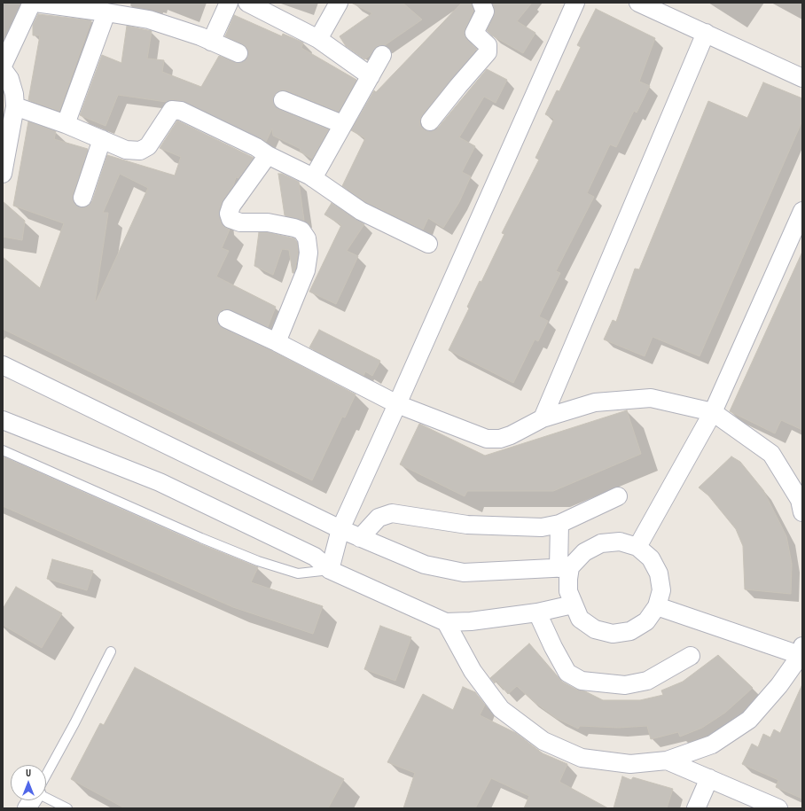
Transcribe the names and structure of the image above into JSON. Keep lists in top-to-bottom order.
{
  "north": "top"
}
